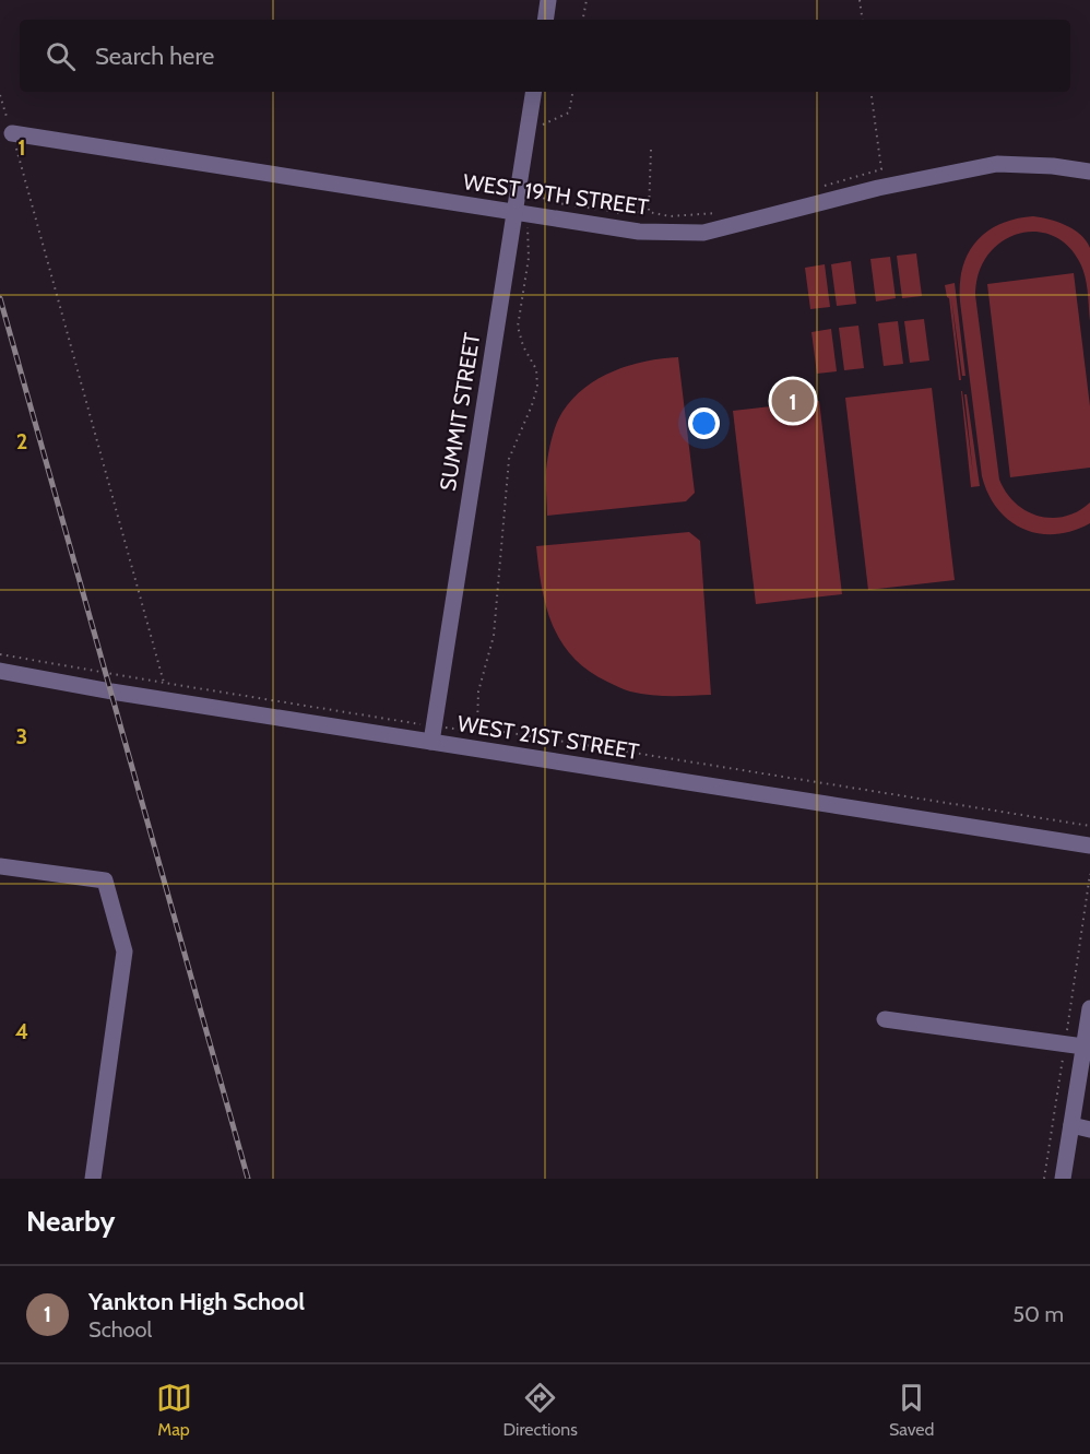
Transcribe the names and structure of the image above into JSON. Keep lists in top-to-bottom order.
{
  "streets": {
    "street": ["WEST 19TH STREET", "SUMMIT STREET", "WEST 21ST STREET"]
  },
  "crossings": [
    ["WEST 19TH STREET", "SUMMIT STREET"],
    ["SUMMIT STREET", "WEST 21ST STREET"]
  ],
  "page": {
    "search": "Search here",
    "pins": "1",
    "heading": "Nearby",
    "list": [
      {
        "mark": "1",
        "name": "Yankton High School",
        "note": "School",
        "value": "50 m"
      }
    ],
    "nav": ["Map", "Directions", "Saved"]
  },
  "grid": {
    "rows": [
      "1",
      "2",
      "3",
      "4"
    ]
  }
}
